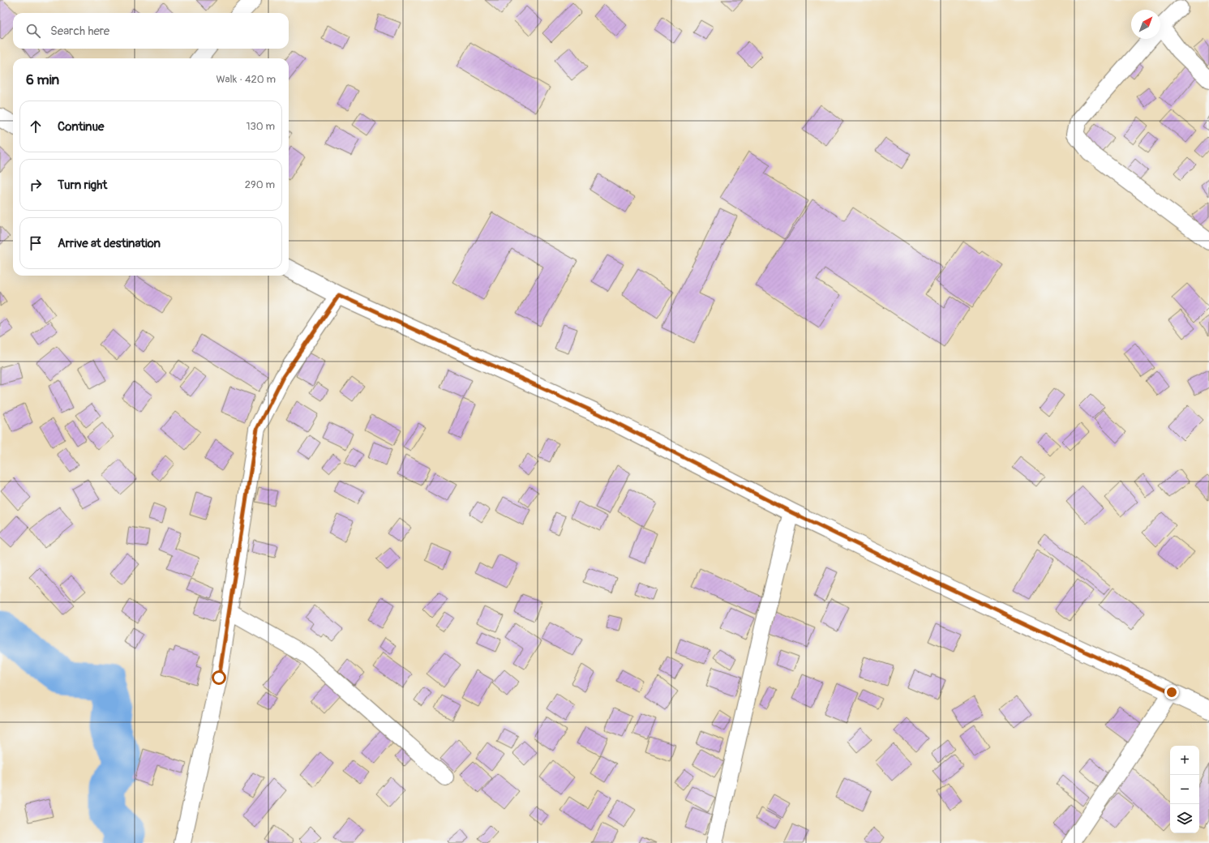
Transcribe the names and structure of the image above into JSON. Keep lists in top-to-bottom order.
{
  "north": "top right",
  "page": {
    "search": "Search here",
    "heading": ["6 min", "Walk · 420 m"],
    "list": [
      ["Continue", "130 m"],
      ["Turn right", "290 m"],
      "Arrive at destination"
    ],
    "map_buttons": ["+", "−"]
  }
}
